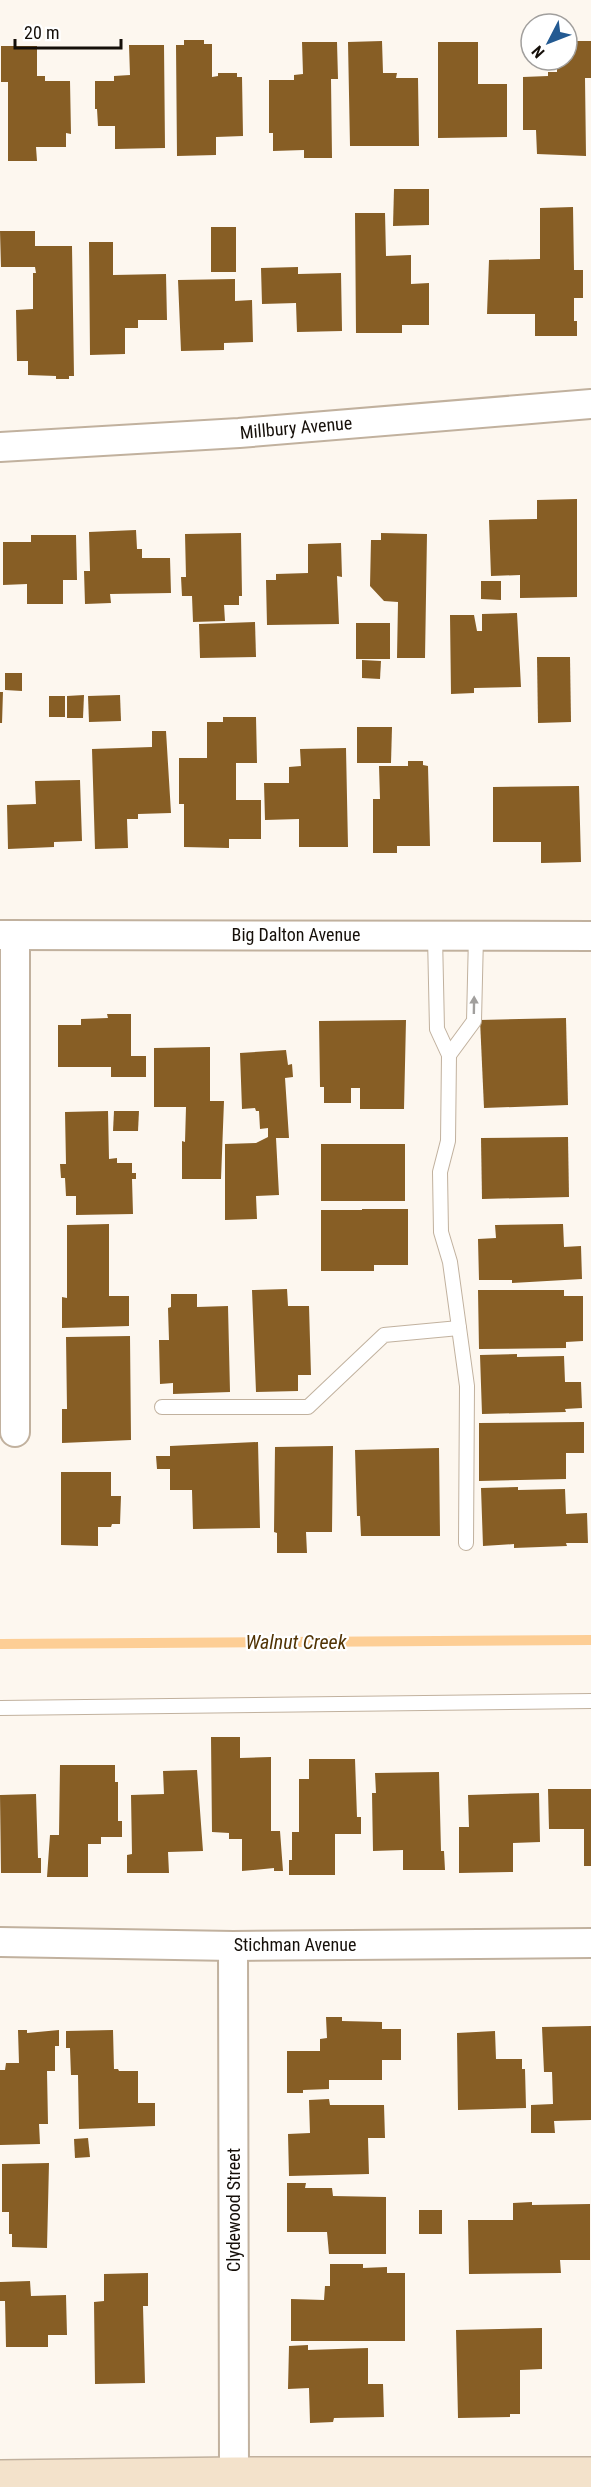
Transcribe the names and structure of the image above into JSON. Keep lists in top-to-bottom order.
{
  "streets": {
    "street": [
      "Millbury Avenue",
      "Big Dalton Avenue",
      "Stichman Avenue",
      "Clydewood Street"
    ]
  },
  "crossings": [
    ["Stichman Avenue", "Clydewood Street"]
  ],
  "water": ["Walnut Creek"],
  "scale_bar": "20 m",
  "north": "bottom left"
}
